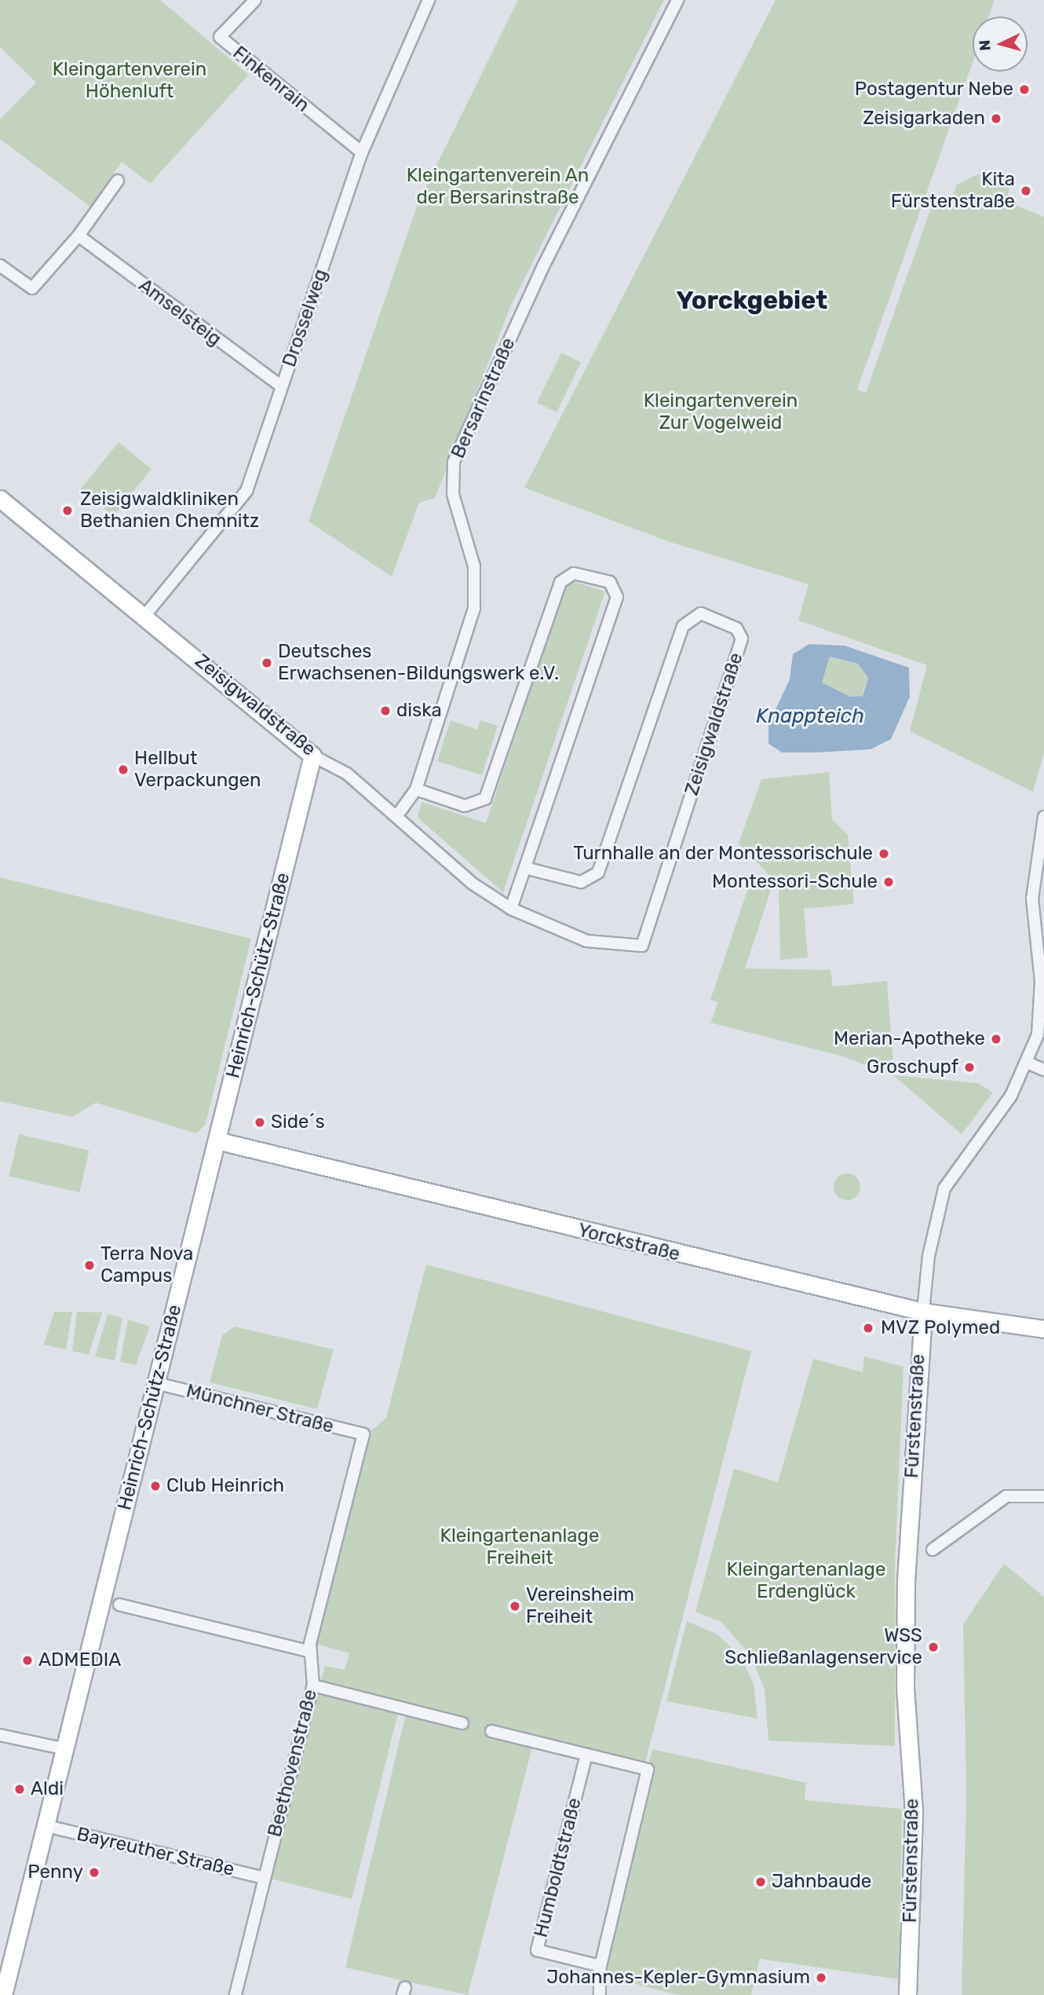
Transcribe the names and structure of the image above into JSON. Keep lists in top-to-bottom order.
{
  "streets": {
    "main road": [
      "Zeisigwaldstraße",
      "Heinrich-Schütz-Straße",
      "Yorckstraße",
      "Fürstenstraße"
    ],
    "street": [
      "Finkenrain",
      "Amselsteig",
      "Drosselweg",
      "Bersarinstraße",
      "Münchner Straße",
      "Beethovenstraße",
      "Bayreuther Straße",
      "Humboldtstraße"
    ]
  },
  "crossings": [
    ["Finkenrain", "Drosselweg"],
    ["Amselsteig", "Drosselweg"],
    ["Drosselweg", "Zeisigwaldstraße"],
    ["Bersarinstraße", "Zeisigwaldstraße"],
    ["Zeisigwaldstraße", "Heinrich-Schütz-Straße"],
    ["Heinrich-Schütz-Straße", "Yorckstraße"],
    ["Heinrich-Schütz-Straße", "Münchner Straße"],
    ["Heinrich-Schütz-Straße", "Bayreuther Straße"],
    ["Yorckstraße", "Fürstenstraße"],
    ["Münchner Straße", "Beethovenstraße"],
    ["Beethovenstraße", "Bayreuther Straße"]
  ],
  "districts": ["Yorckgebiet"],
  "water": ["Knappteich"],
  "parks": [
    "Kleingartenverein Höhenluft",
    "Kleingartenverein An der Bersarinstraße",
    "Kleingartenverein Zur Vogelweid",
    "Kleingartenanlage Freiheit",
    "Kleingartenanlage Erdenglück"
  ],
  "places": [
    "Postagentur Nebe",
    "Zeisigarkaden",
    "Kita Fürstenstraße",
    "Zeisigwaldkliniken Bethanien Chemnitz",
    "Deutsches Erwachsenen-Bildungswerk e.V.",
    "diska",
    "Hellbut Verpackungen",
    "Turnhalle an der Montessorischule",
    "Montessori-Schule",
    "Merian-Apotheke",
    "Groschupf",
    "Side´s",
    "Terra Nova Campus",
    "MVZ Polymed",
    "Club Heinrich",
    "Vereinsheim Freiheit",
    "WSS Schließanlagenservice",
    "ADMEDIA",
    "Aldi",
    "Penny",
    "Jahnbaude",
    "Johannes-Kepler-Gymnasium"
  ],
  "north": "left"
}
